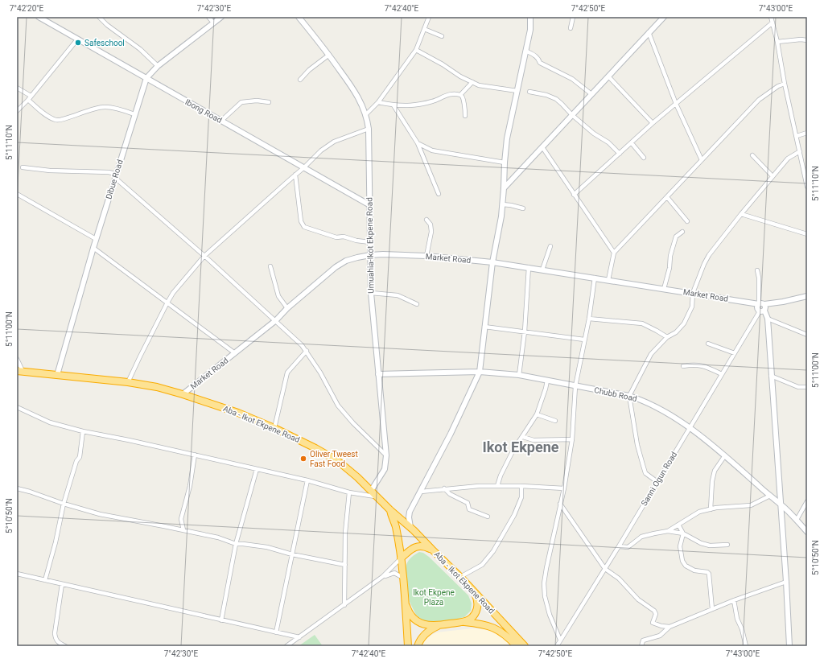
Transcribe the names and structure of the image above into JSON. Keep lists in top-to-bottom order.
{
  "streets": {
    "highway": ["Aba - Ikot Ekpene Road"],
    "main road": [
      "Ibong Road",
      "Dibue Road",
      "Umuahia-Ikot Ekpene Road",
      "Market Road",
      "Chubb Road"
    ],
    "street": ["Sanni Ogun Road"]
  },
  "crossings": [
    ["Ibong Road", "Dibue Road"],
    ["Ibong Road", "Umuahia-Ikot Ekpene Road"],
    ["Dibue Road", "Aba - Ikot Ekpene Road"],
    ["Umuahia-Ikot Ekpene Road", "Market Road"],
    ["Umuahia-Ikot Ekpene Road", "Chubb Road"],
    ["Umuahia-Ikot Ekpene Road", "Aba - Ikot Ekpene Road"],
    ["Market Road", "Aba - Ikot Ekpene Road"],
    ["Market Road", "Sanni Ogun Road"],
    ["Chubb Road", "Sanni Ogun Road"]
  ],
  "districts": ["Ikot Ekpene"],
  "parks": ["Ikot Ekpene Plaza"],
  "places": ["Safeschool", "Oliver Tweest Fast Food"],
  "coordinates": [
    "7°42'20\"E",
    "7°42'30\"E",
    "7°42'40\"E",
    "7°42'50\"E",
    "7°43'00\"E",
    "5°11'10\"N",
    "5°11'00\"N",
    "5°10'50\"N"
  ]
}
